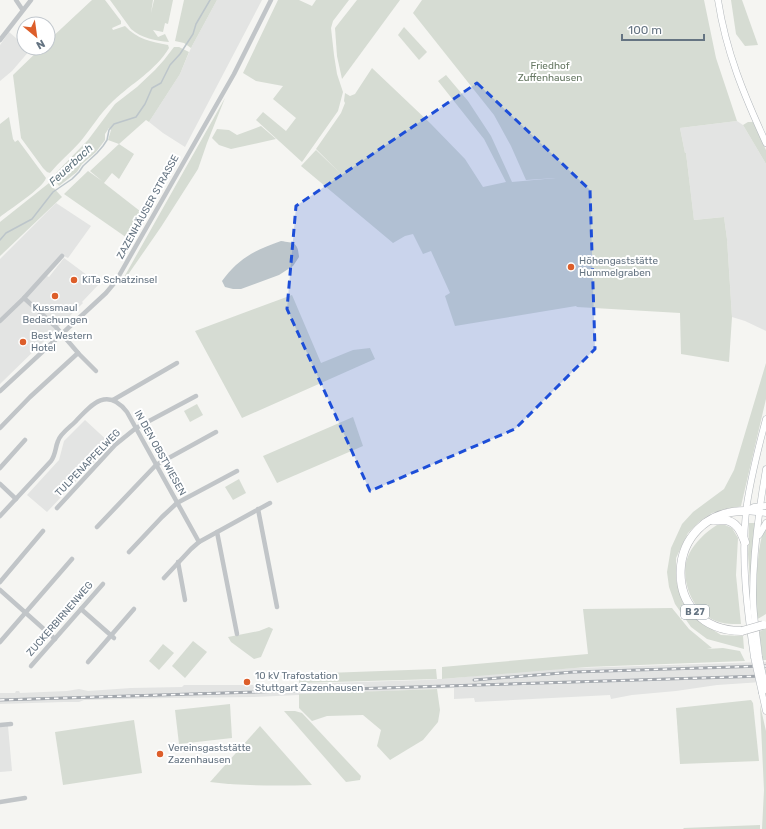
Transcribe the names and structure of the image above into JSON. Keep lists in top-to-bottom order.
{
  "streets": {
    "highway": ["B 27"],
    "street": [
      "ZAZENHÄUSER STRASSE",
      "IN DEN OBSTWIESEN",
      "TULPENAPFELWEG",
      "ZUCKERBIRNENWEG"
    ]
  },
  "crossings": [
    ["IN DEN OBSTWIESEN", "TULPENAPFELWEG"]
  ],
  "water": ["Feuerbach"],
  "parks": ["Friedhof Zuffenhausen"],
  "places": [
    "Höhengaststätte Hummelgraben",
    "KiTa Schatzinsel",
    "Kussmaul Bedachungen",
    "Best Western Hotel",
    "10 kV Trafostation Stuttgart Zazenhausen",
    "Vereinsgaststätte Zazenhausen"
  ],
  "scale_bar": "100 m",
  "north": "bottom right"
}
